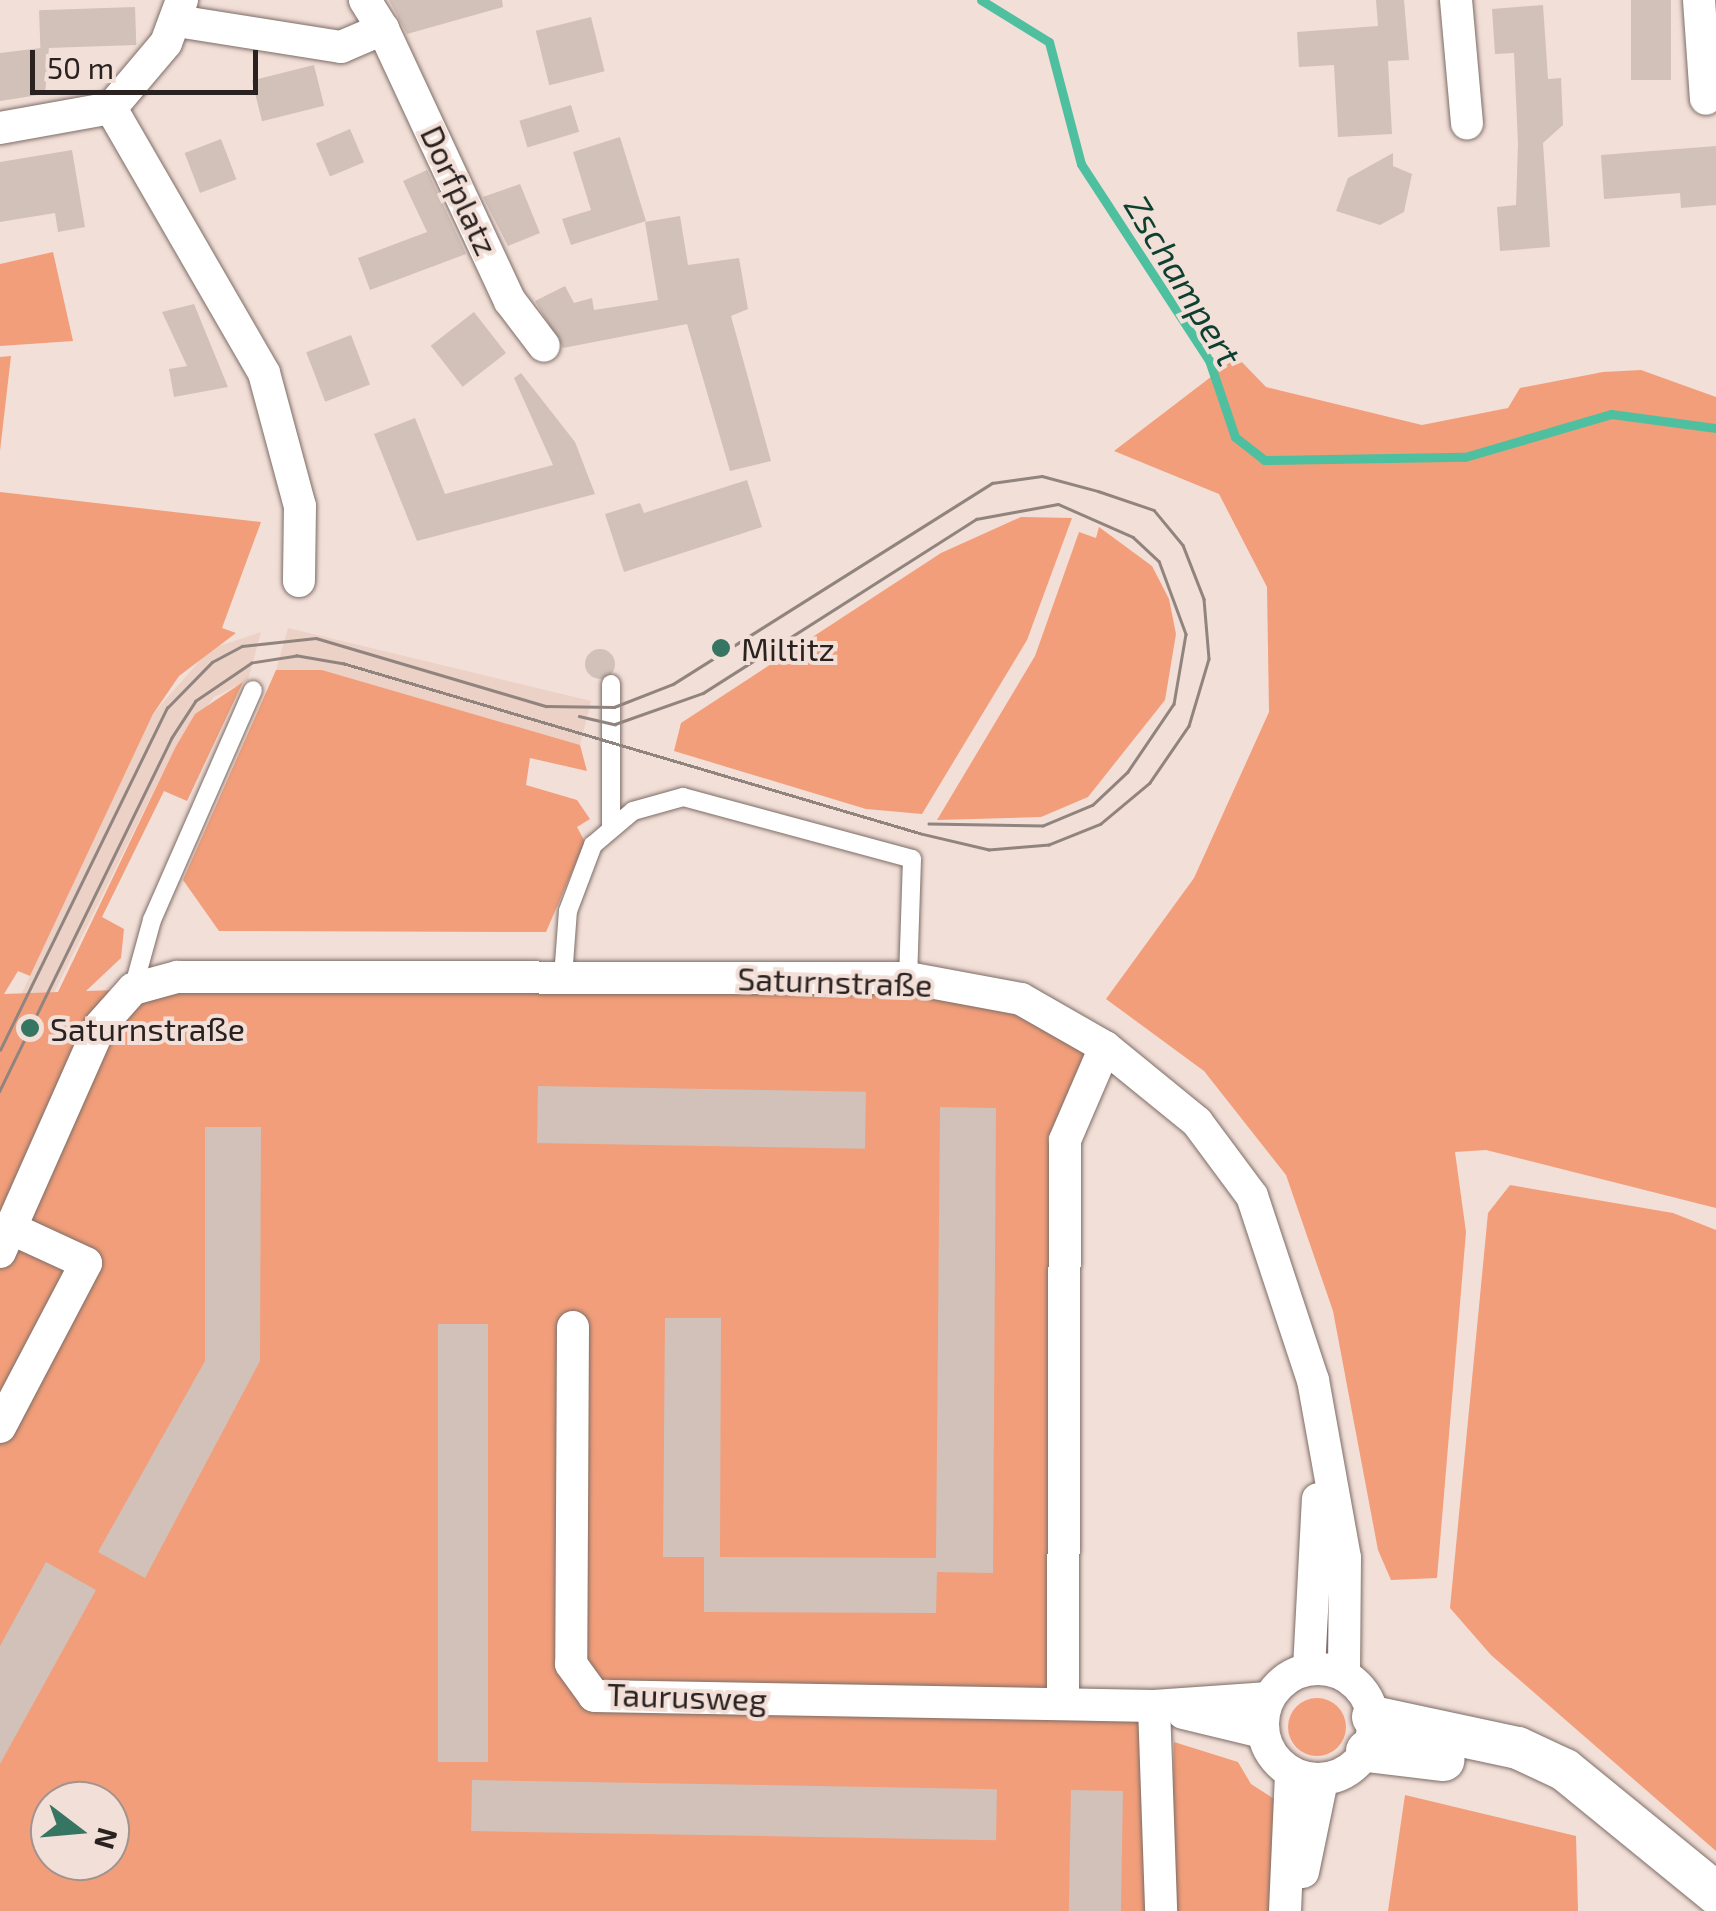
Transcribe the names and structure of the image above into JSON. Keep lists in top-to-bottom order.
{
  "streets": {
    "street": ["Dorfplatz", "Saturnstraße", "Taurusweg"]
  },
  "crossings": [
    ["Saturnstraße", "Taurusweg"]
  ],
  "water": ["Zschampert"],
  "places": ["Miltitz", "Saturnstraße"],
  "scale_bar": "50 m",
  "north": "right"
}
